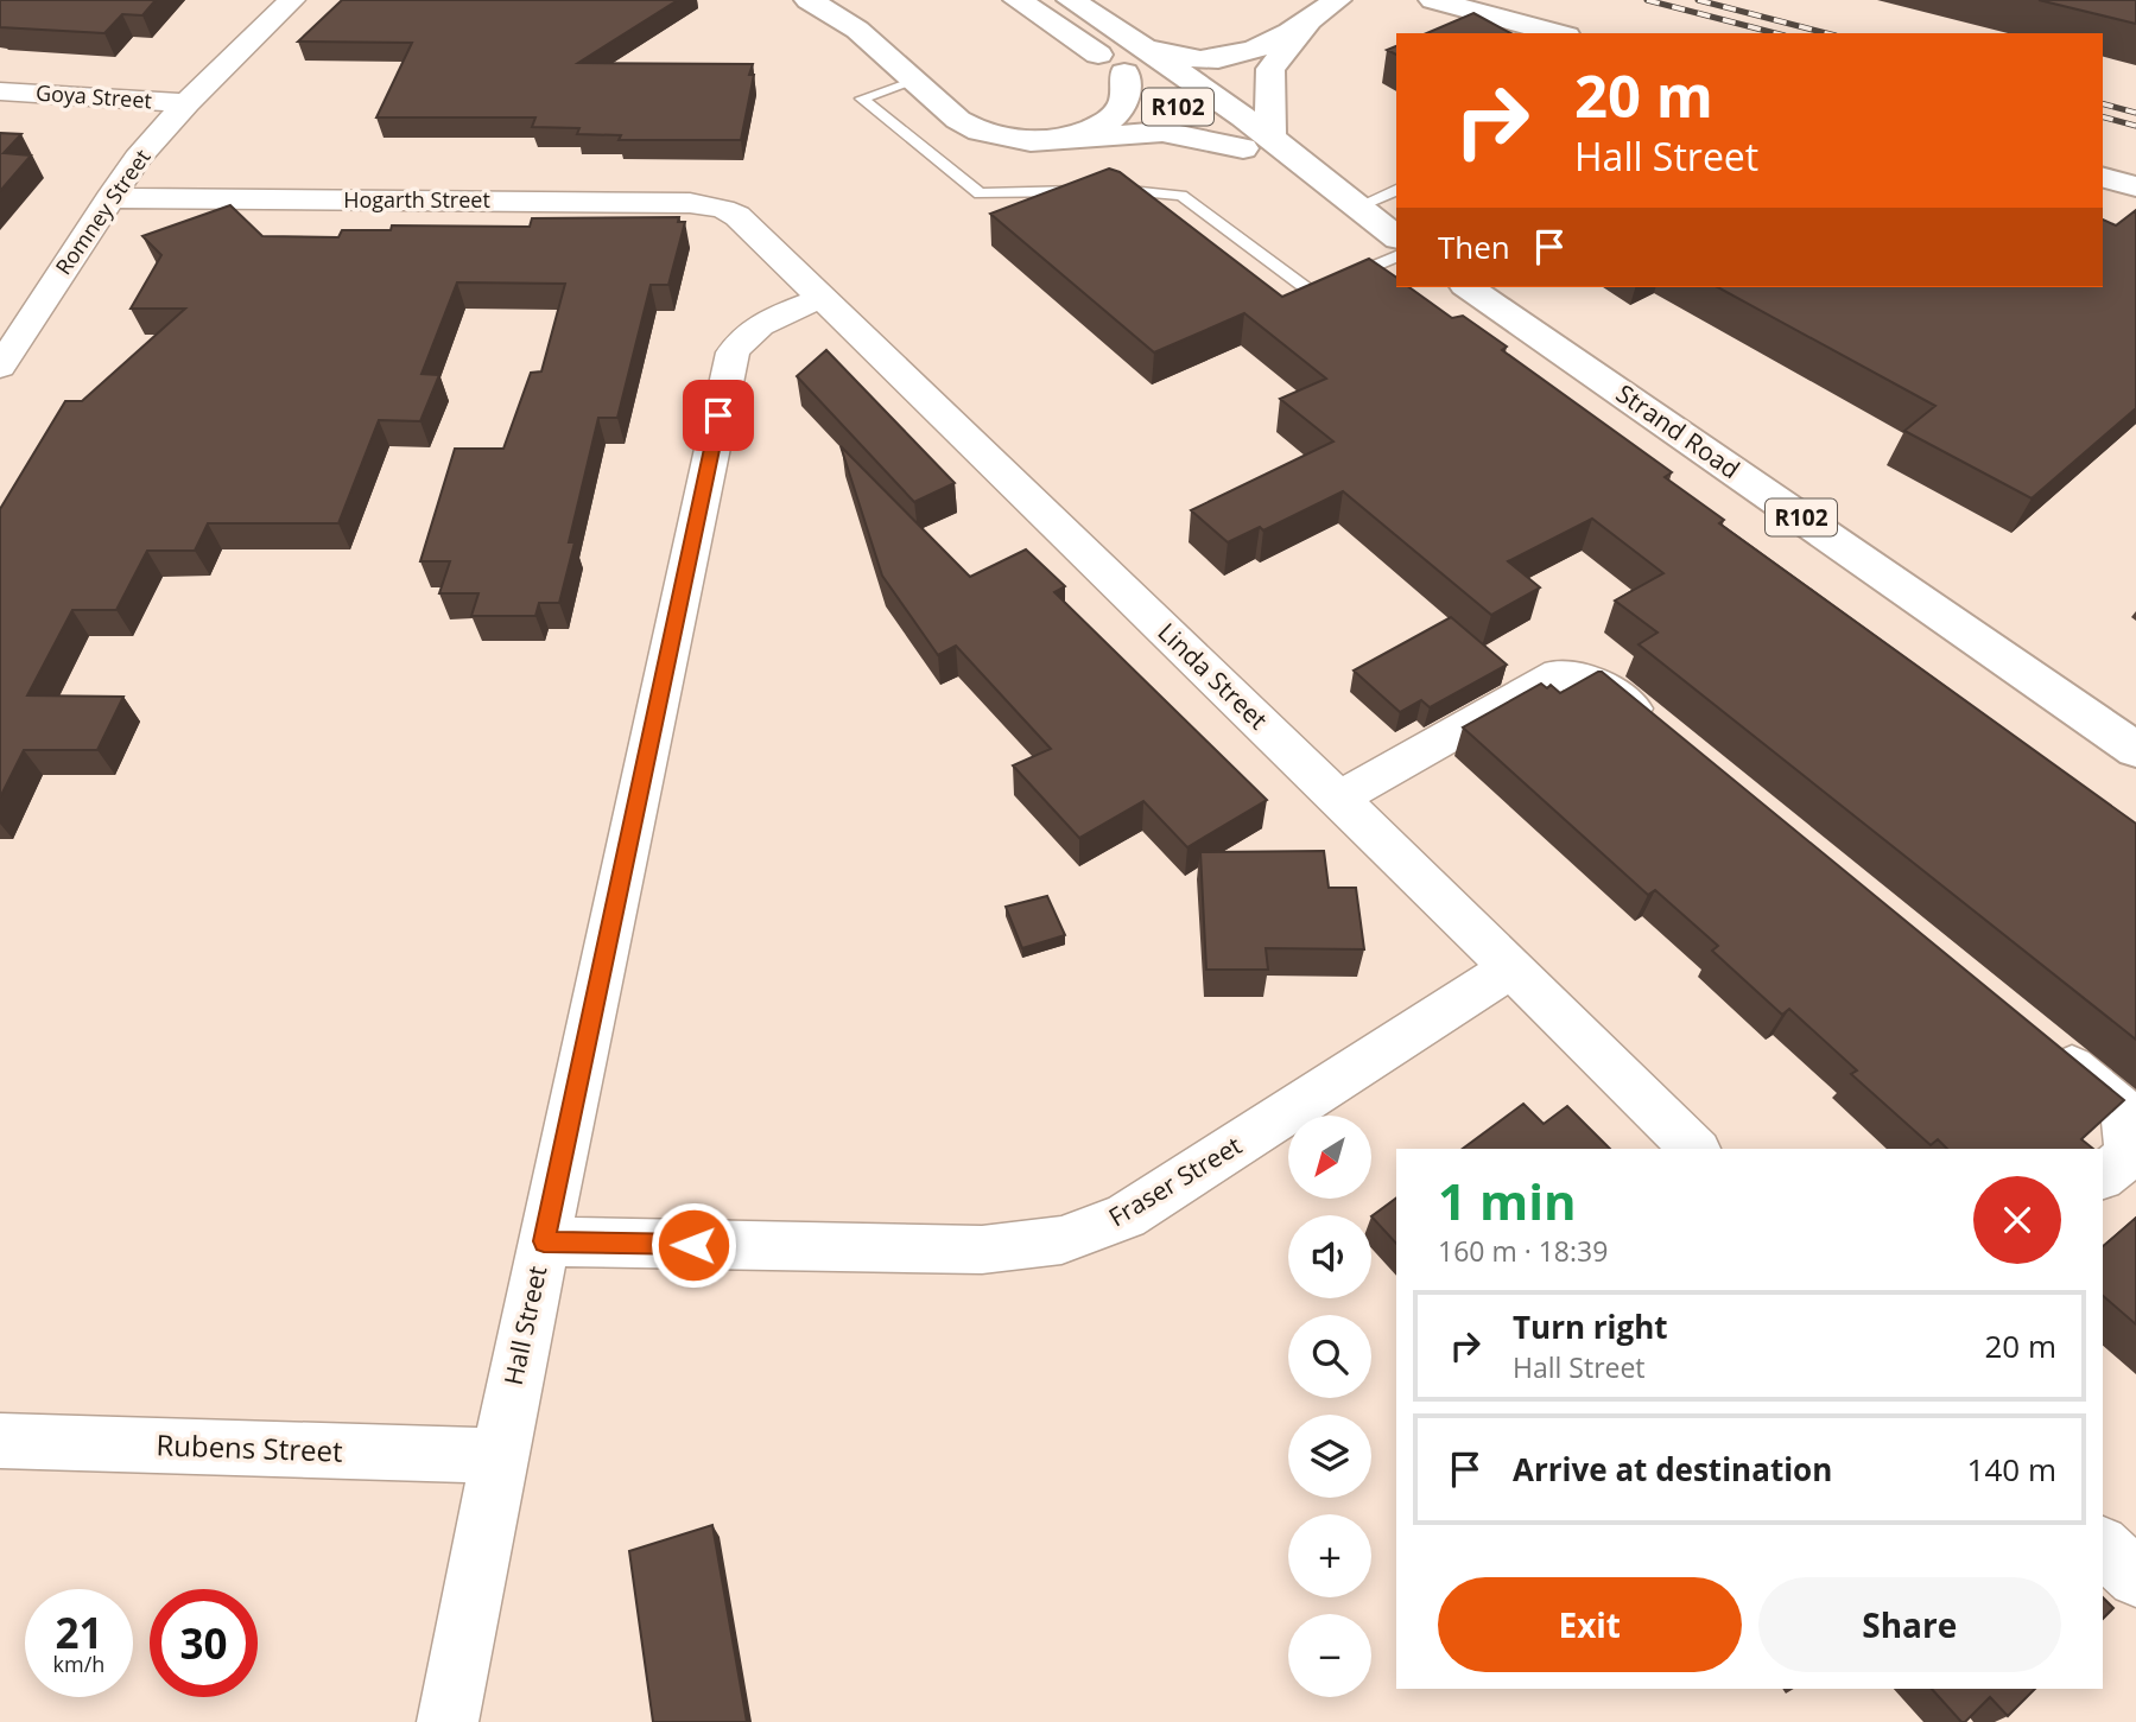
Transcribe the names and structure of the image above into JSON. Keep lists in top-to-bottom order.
{
  "streets": {
    "main road": ["R102", "Strand Road"],
    "street": [
      "Goya Street",
      "Hogarth Street",
      "Romney Street",
      "Linda Street",
      "Fraser Street",
      "Hall Street",
      "Rubens Street"
    ]
  },
  "crossings": [
    ["Goya Street", "Romney Street"],
    ["Hogarth Street", "Romney Street"],
    ["Hogarth Street", "Linda Street"],
    ["Linda Street", "Fraser Street"],
    ["Linda Street", "Hall Street"],
    ["Fraser Street", "Hall Street"],
    ["Hall Street", "Rubens Street"]
  ],
  "north": "bottom left",
  "page": {
    "turn": ["20 m", "Hall Street"],
    "then": "Then",
    "map_buttons": ["+", "−"],
    "heading": ["1 min", "160 m · 18:39"],
    "list": [
      {
        "name": "Turn right",
        "note": "Hall Street",
        "value": "20 m"
      },
      {
        "name": "Arrive at destination",
        "value": "140 m"
      }
    ],
    "buttons": ["Exit", "Share"],
    "speed": "21 km/h",
    "limit": "30"
  }
}
